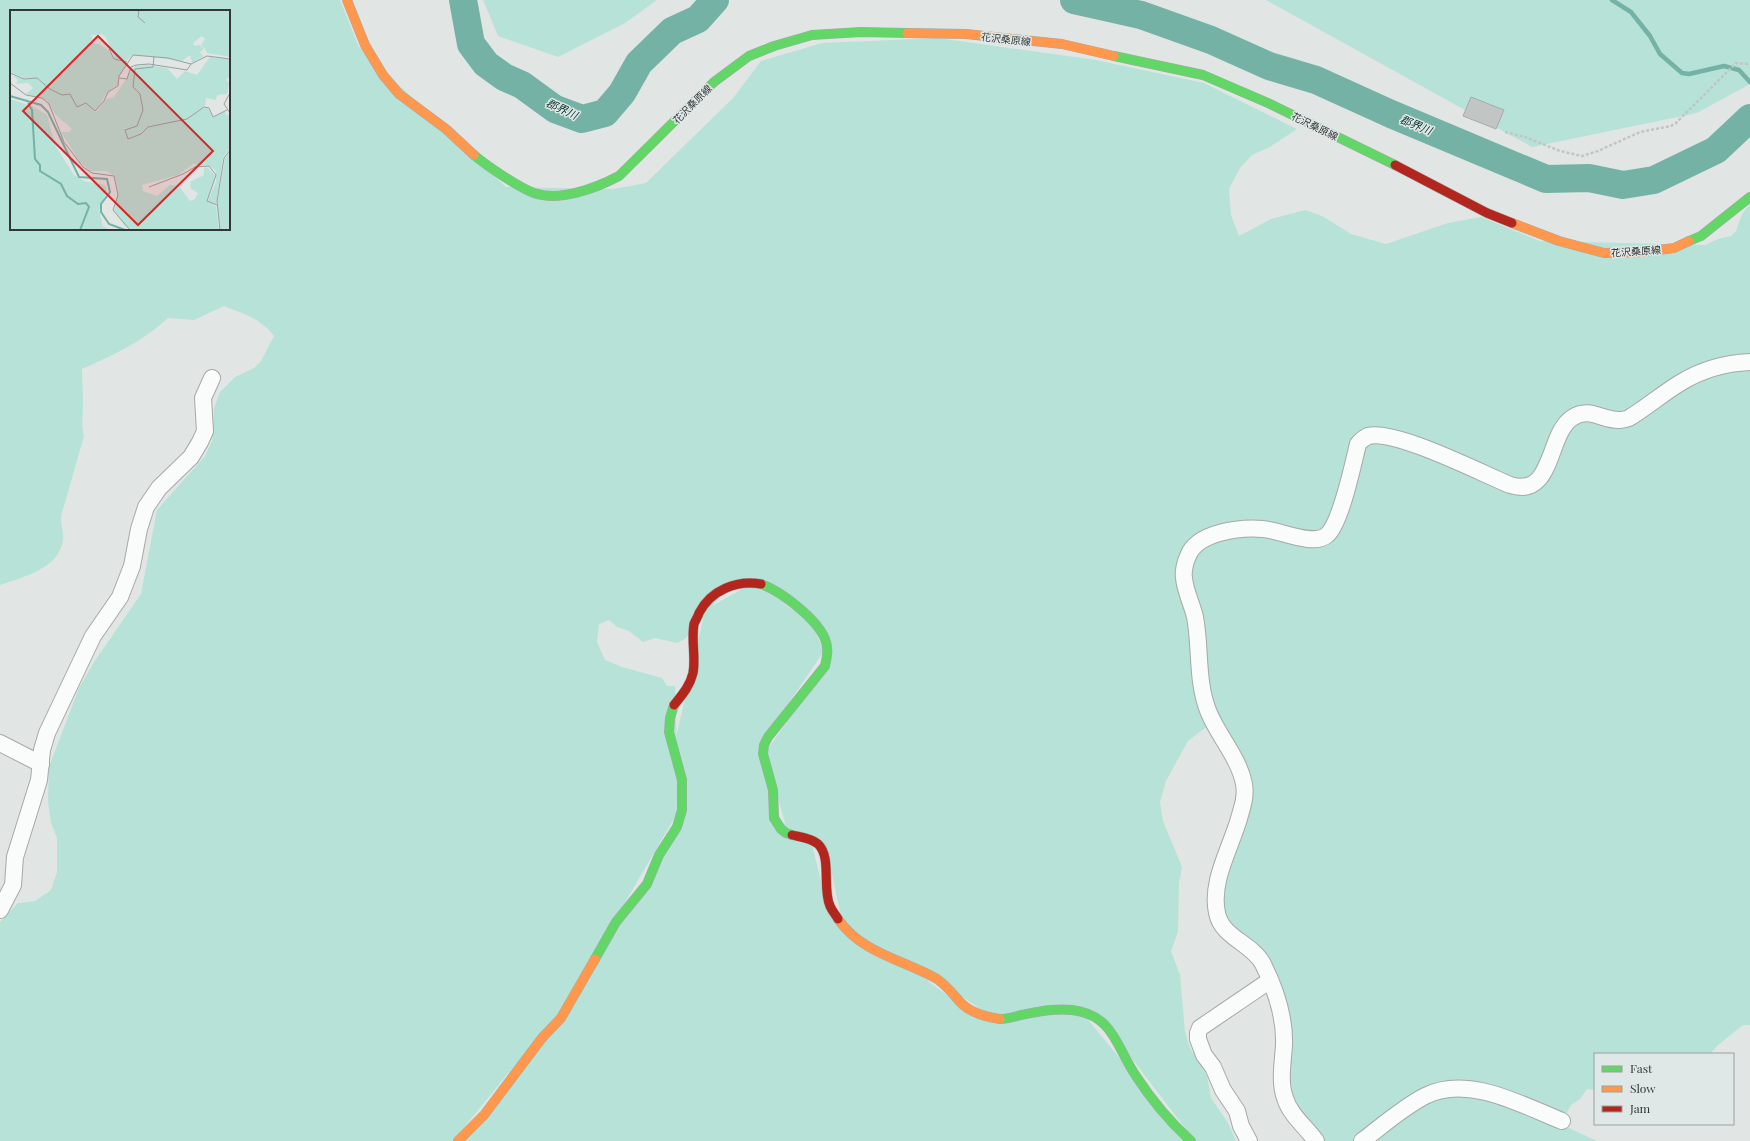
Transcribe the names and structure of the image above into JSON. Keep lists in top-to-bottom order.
{
  "streets": {
    "main road": ["花沢桑原線"]
  },
  "water": ["郡界川"],
  "legend": ["Fast", "Slow", "Jam"]
}
